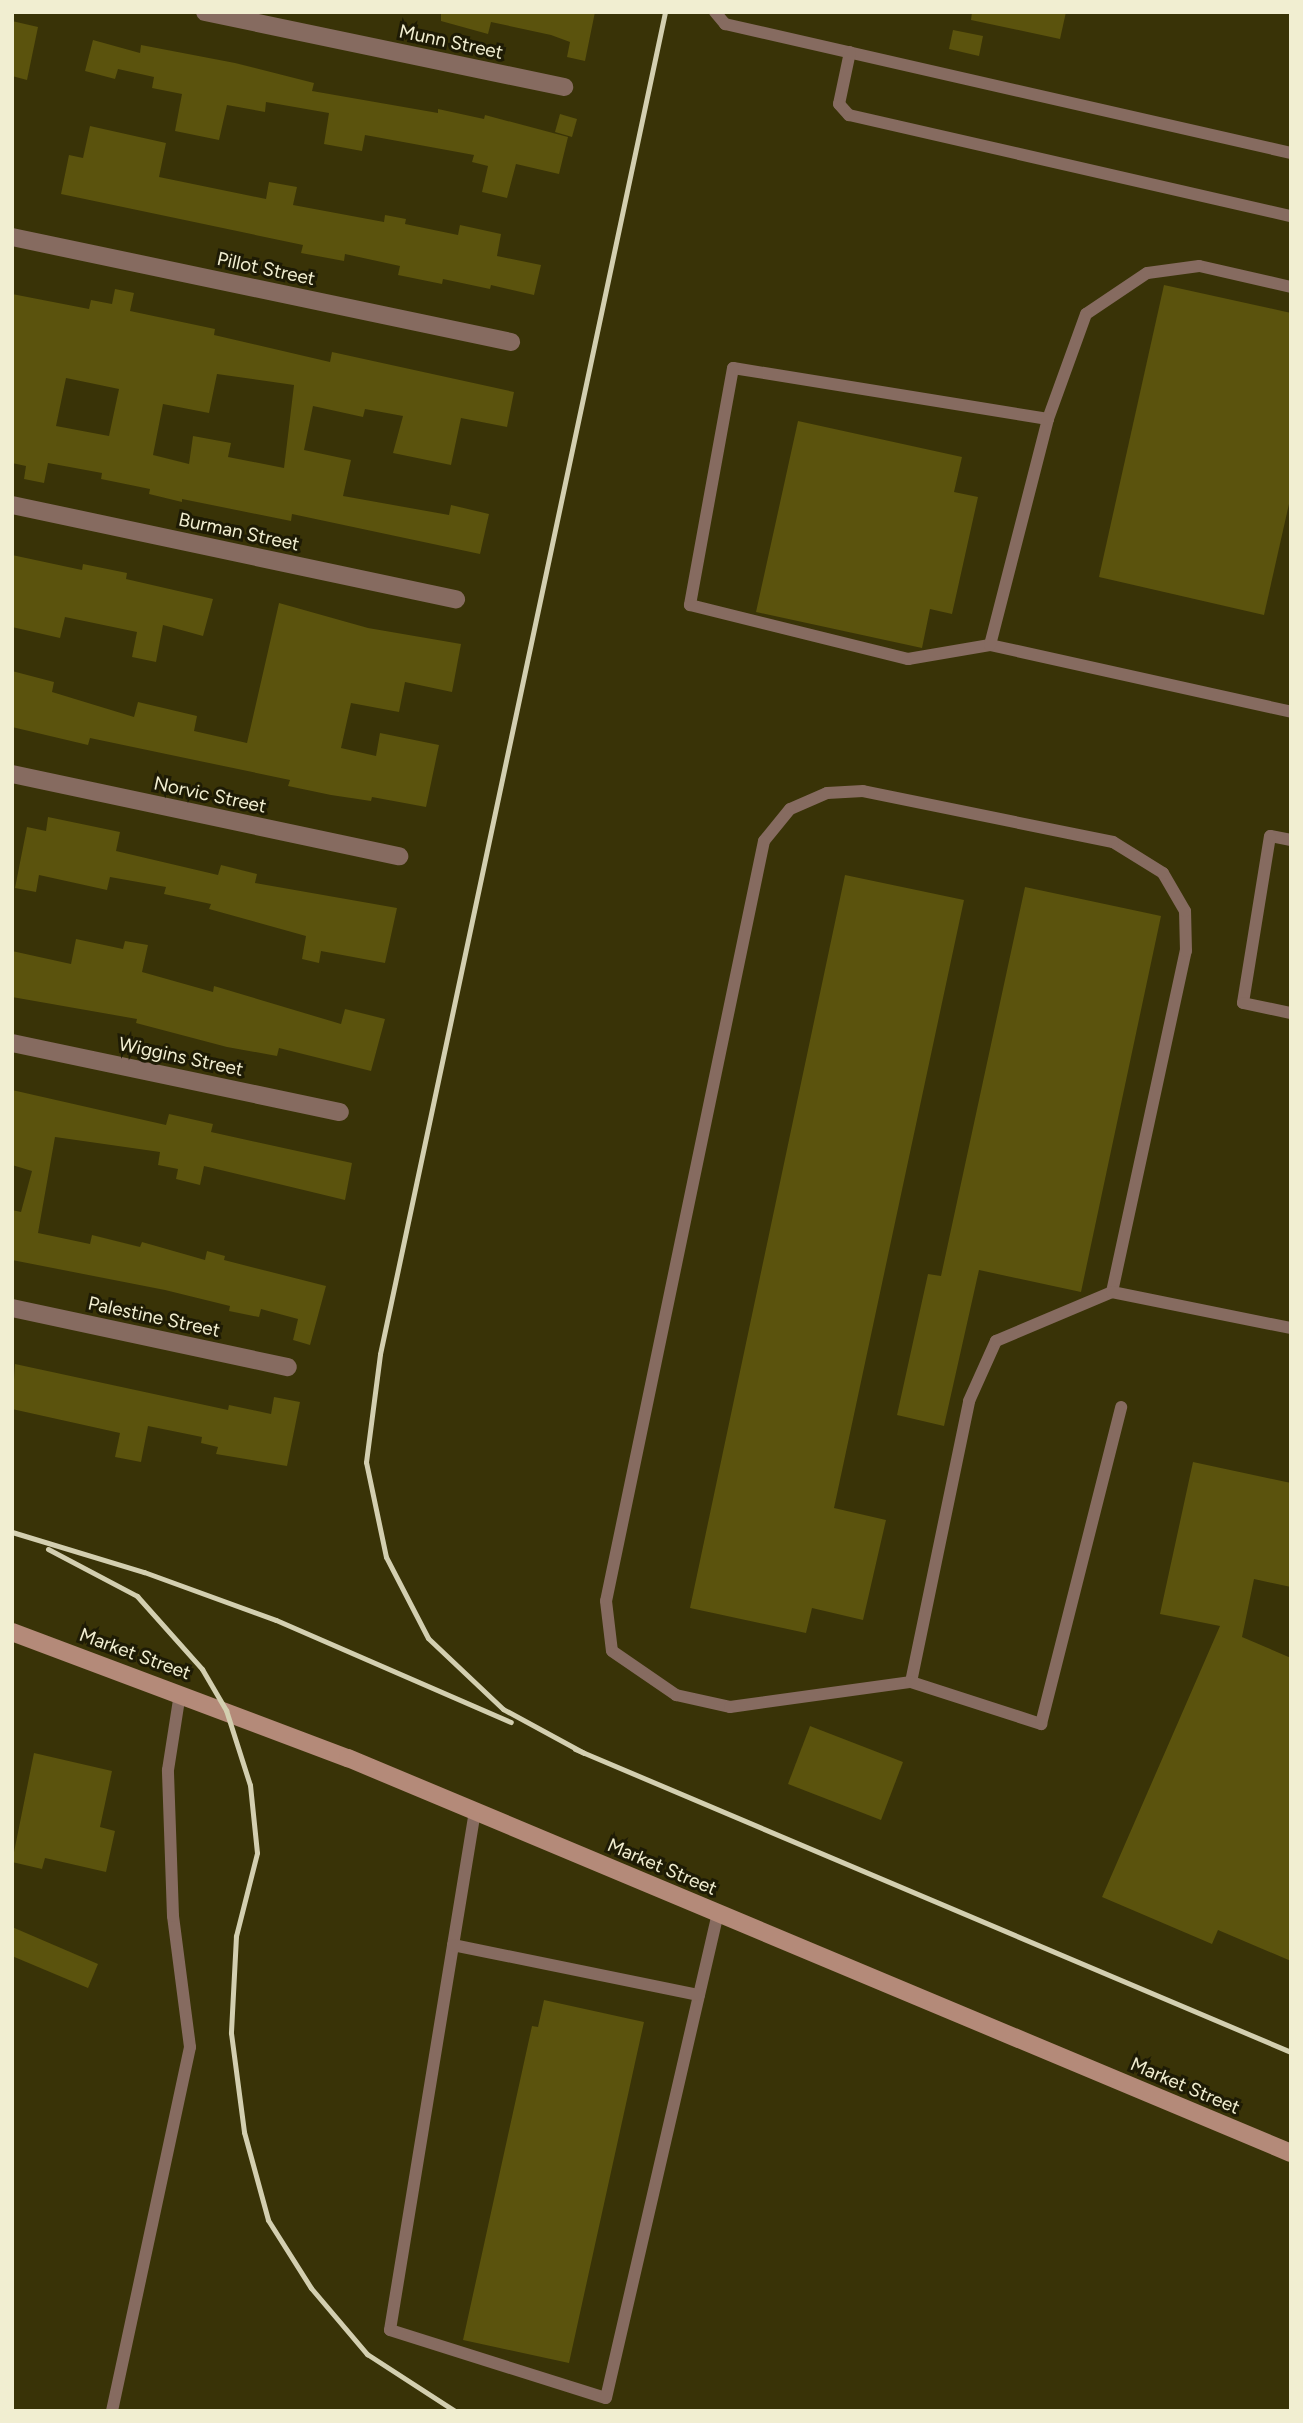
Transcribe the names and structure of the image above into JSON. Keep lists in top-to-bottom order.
{
  "streets": {
    "main road": ["Market Street"],
    "street": [
      "Munn Street",
      "Pillot Street",
      "Burman Street",
      "Norvic Street",
      "Wiggins Street",
      "Palestine Street"
    ]
  }
}
